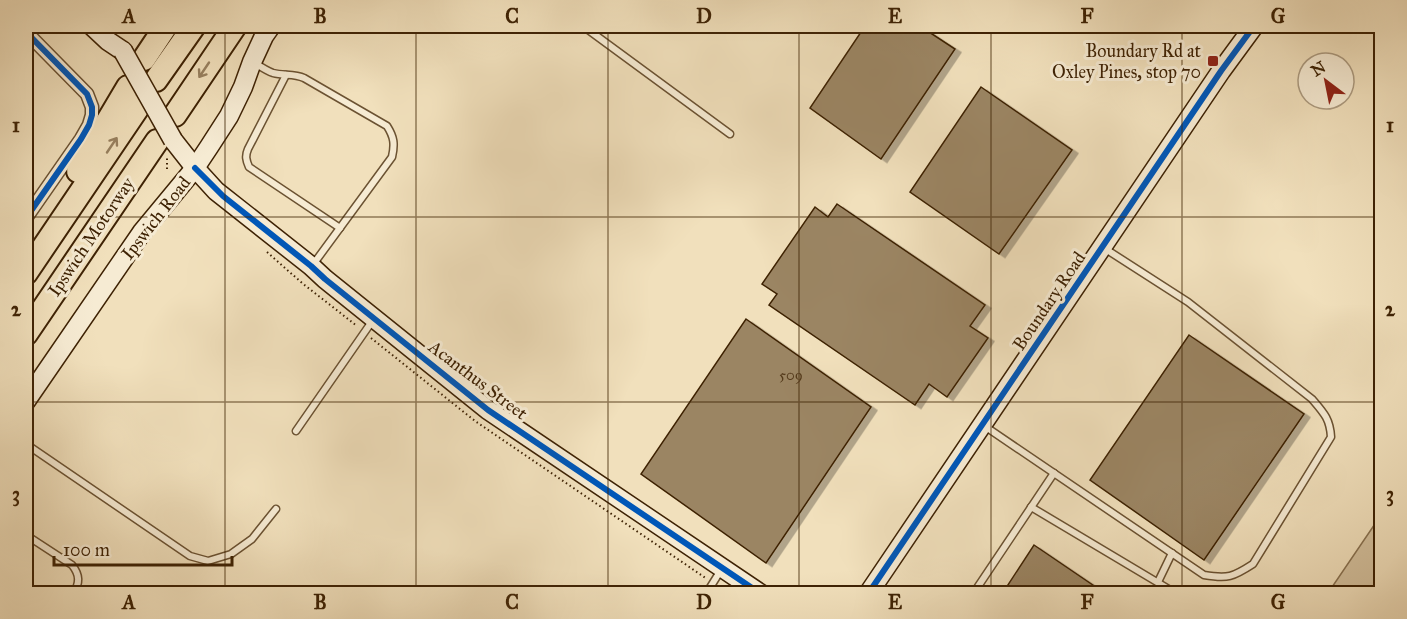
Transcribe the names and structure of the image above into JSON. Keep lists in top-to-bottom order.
{
  "streets": {
    "highway": ["Ipswich Motorway"],
    "street": ["Ipswich Road", "Boundary Road", "Acanthus Street"]
  },
  "crossings": [
    ["Ipswich Road", "Acanthus Street"],
    ["Ipswich Motorway", "Acanthus Street"]
  ],
  "places": {
    "transit": ["Boundary Rd at Oxley Pines, stop 70"]
  },
  "house_numbers": ["509"],
  "scale_bar": "100 m",
  "north": "top left",
  "grid": {
    "columns": [
      "A",
      "B",
      "C",
      "D",
      "E",
      "F",
      "G"
    ],
    "rows": ["1", "2", "3"]
  }
}
